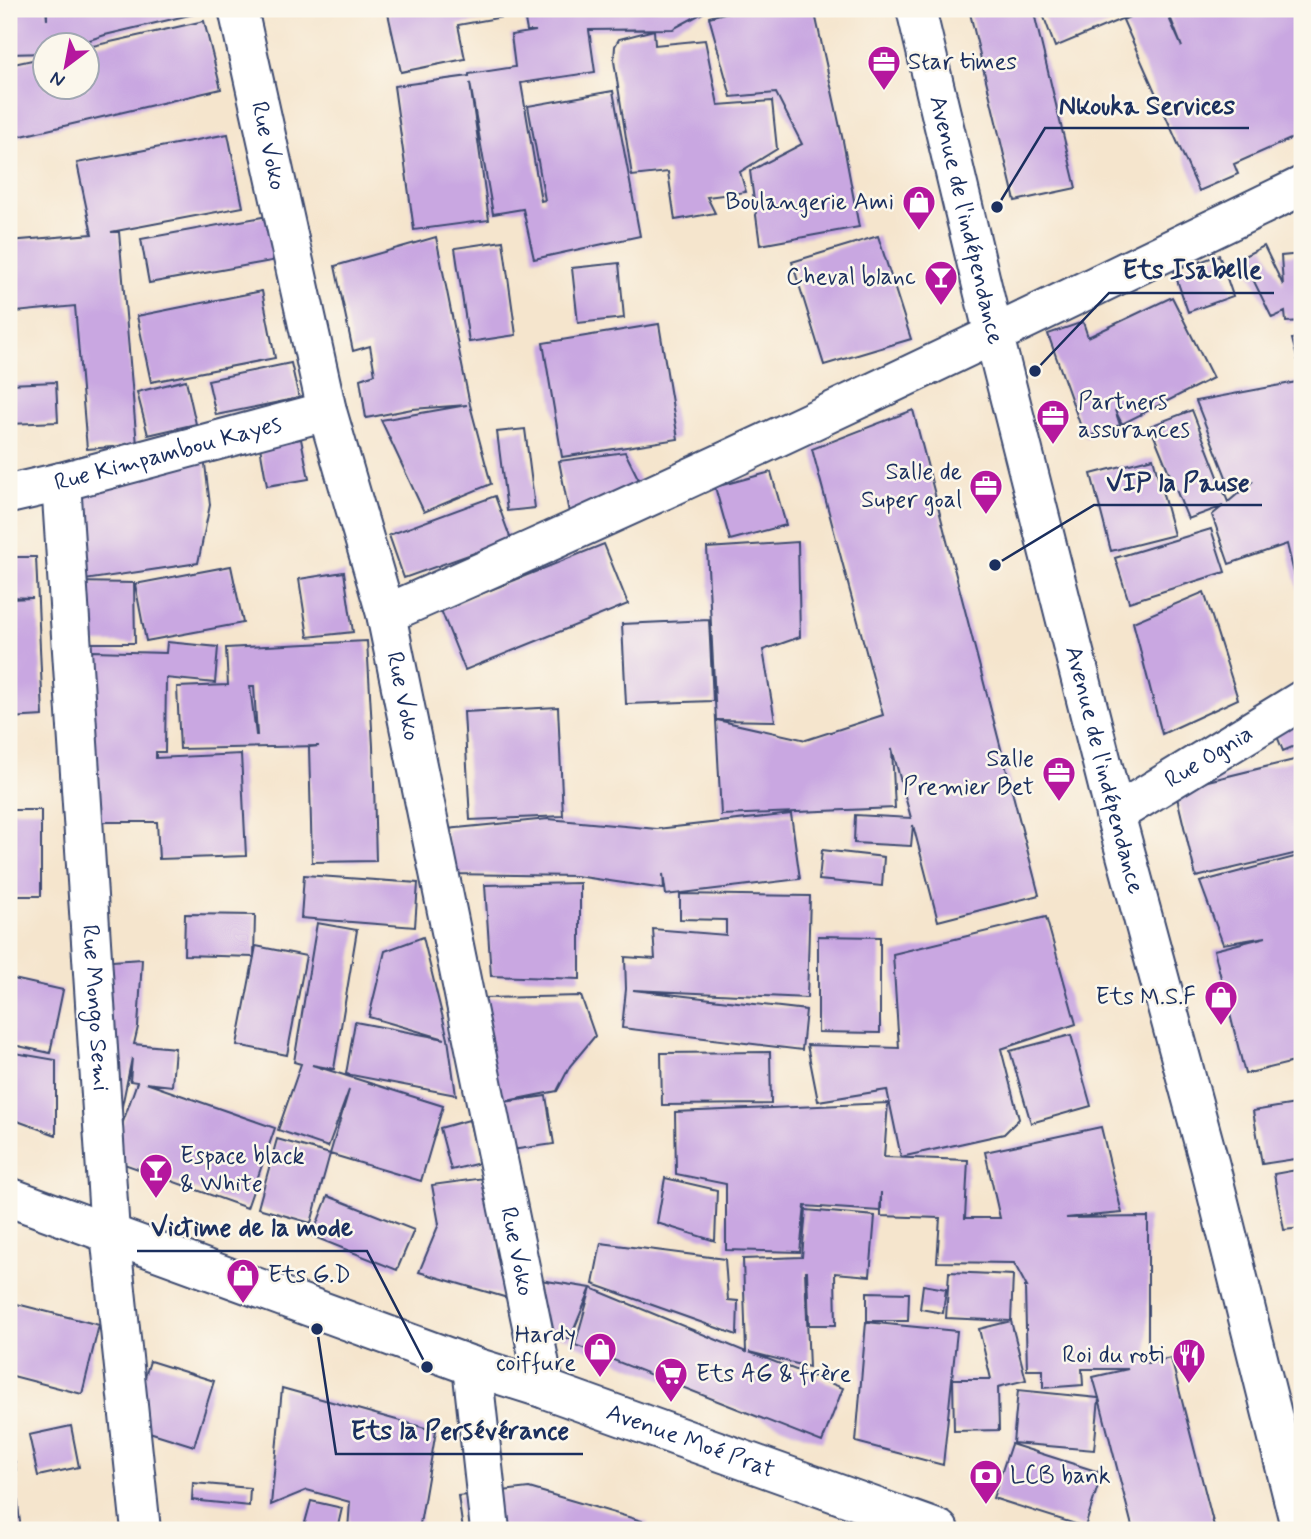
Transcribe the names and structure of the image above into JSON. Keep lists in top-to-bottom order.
{
  "streets": {
    "street": [
      "Rue Voko",
      "Avenue de l'indépendance",
      "Rue Kimpambou Kayes",
      "Rue Ognia",
      "Rue Mongo Semi",
      "Avenue Moé Prat"
    ]
  },
  "crossings": [
    ["Rue Voko", "Rue Kimpambou Kayes"],
    ["Rue Voko", "Avenue Moé Prat"],
    ["Avenue de l'indépendance", "Rue Ognia"],
    ["Rue Kimpambou Kayes", "Rue Mongo Semi"],
    ["Rue Mongo Semi", "Avenue Moé Prat"]
  ],
  "places": {
    "office": [
      "Star times",
      "Partners assurances",
      "Salle de Super goal",
      "Salle Premier Bet"
    ],
    "other": [
      "Nkouka Services",
      "Ets Isabelle",
      "VIP la Pause",
      "Ets la Persévérance",
      "Victime de la mode"
    ],
    "shop": [
      "Boulangerie Ami",
      "Ets M.S.F",
      "Ets G.D",
      "Hardy coiffure"
    ],
    "bar": ["Cheval blanc", "Espace black & White"],
    "restaurant": ["Roi du roti"],
    "supermarket": ["Ets AG & frère"],
    "bank": ["LCB bank"]
  },
  "north": "bottom left"
}
